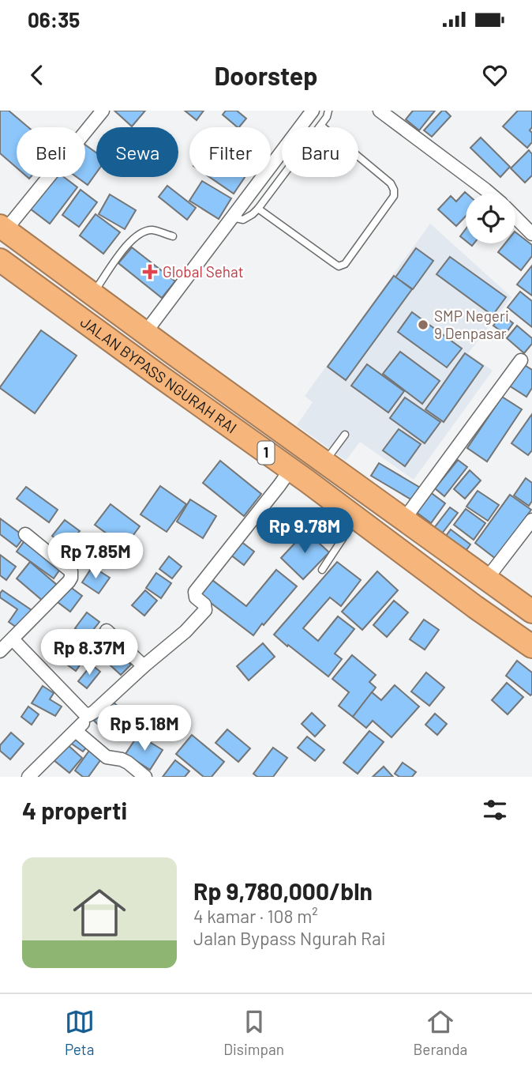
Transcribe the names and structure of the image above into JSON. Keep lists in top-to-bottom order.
{
  "streets": {
    "highway": ["JALAN BYPASS NGURAH RAI", "1"]
  },
  "places": {
    "health": ["Global Sehat"],
    "other": ["SMP Negeri 9 Denpasar"]
  },
  "page": {
    "status": "06:35",
    "header": "Doorstep",
    "chip": [
      "Beli",
      "Sewa",
      "Filter",
      "Baru"
    ],
    "price": [
      "Rp 9.78M",
      "Rp 7.85M",
      "Rp 8.37M",
      "Rp 5.18M"
    ],
    "heading": "4 properti",
    "list": [
      {
        "name": "Rp 9,780,000/bln",
        "note": "4 kamar · 108 m² · Jalan Bypass Ngurah Rai"
      }
    ],
    "tabs": ["Peta", "Disimpan", "Beranda"]
  }
}
